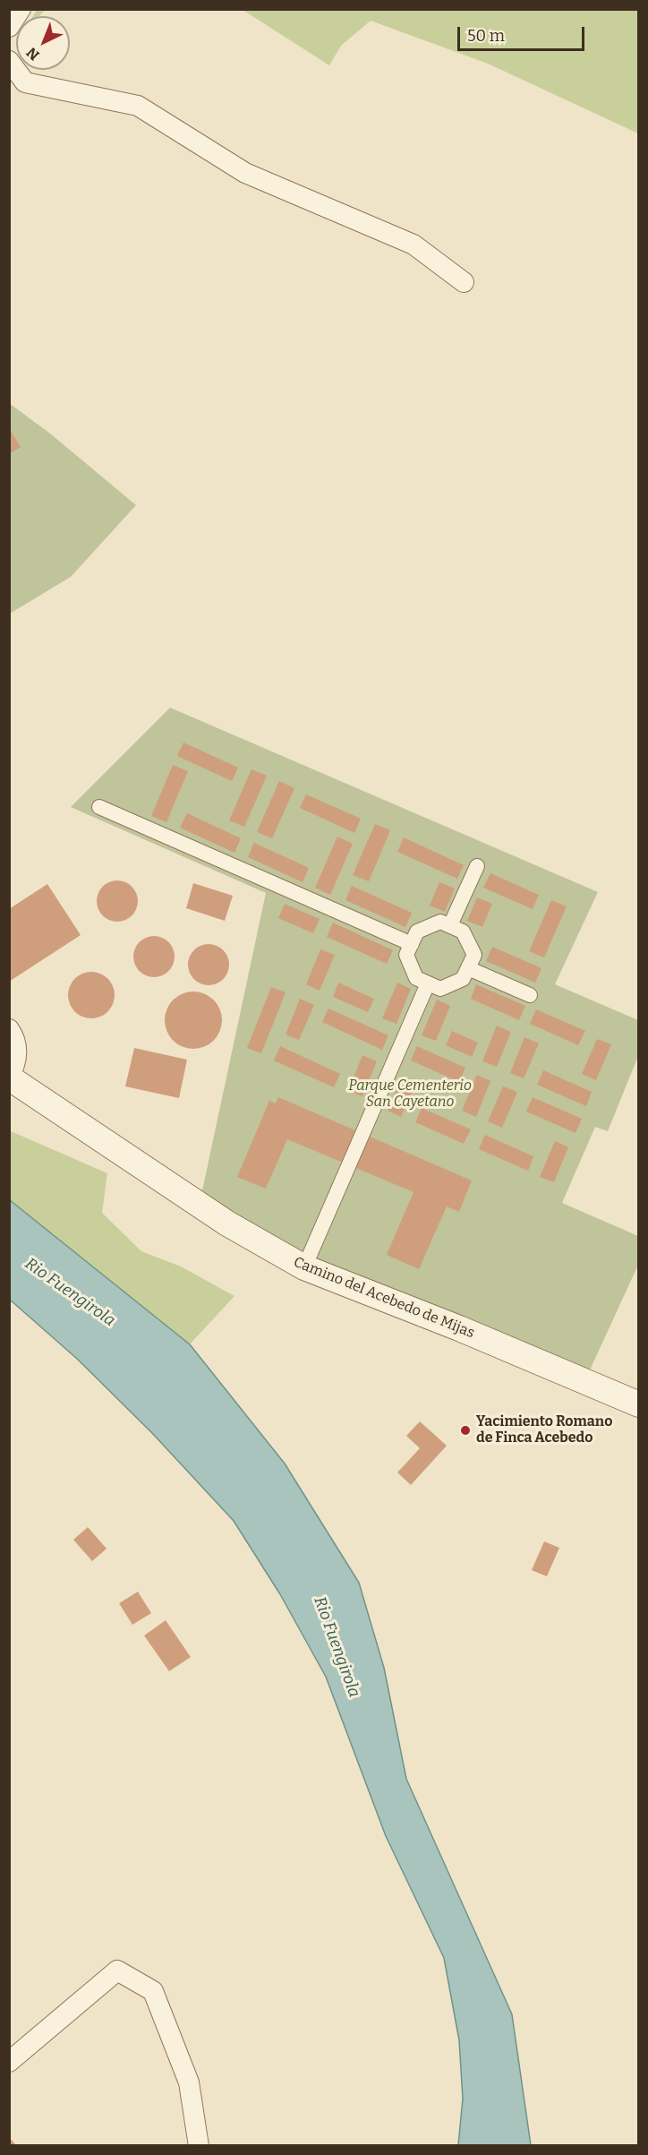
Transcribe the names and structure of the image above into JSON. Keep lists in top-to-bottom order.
{
  "streets": {
    "street": ["Camino del Acebedo de Mijas"]
  },
  "water": ["Rio Fuengirola"],
  "parks": ["Parque Cementerio San Cayetano"],
  "places": ["Yacimiento Romano de Finca Acebedo"],
  "scale_bar": "50 m",
  "north": "bottom left"
}
